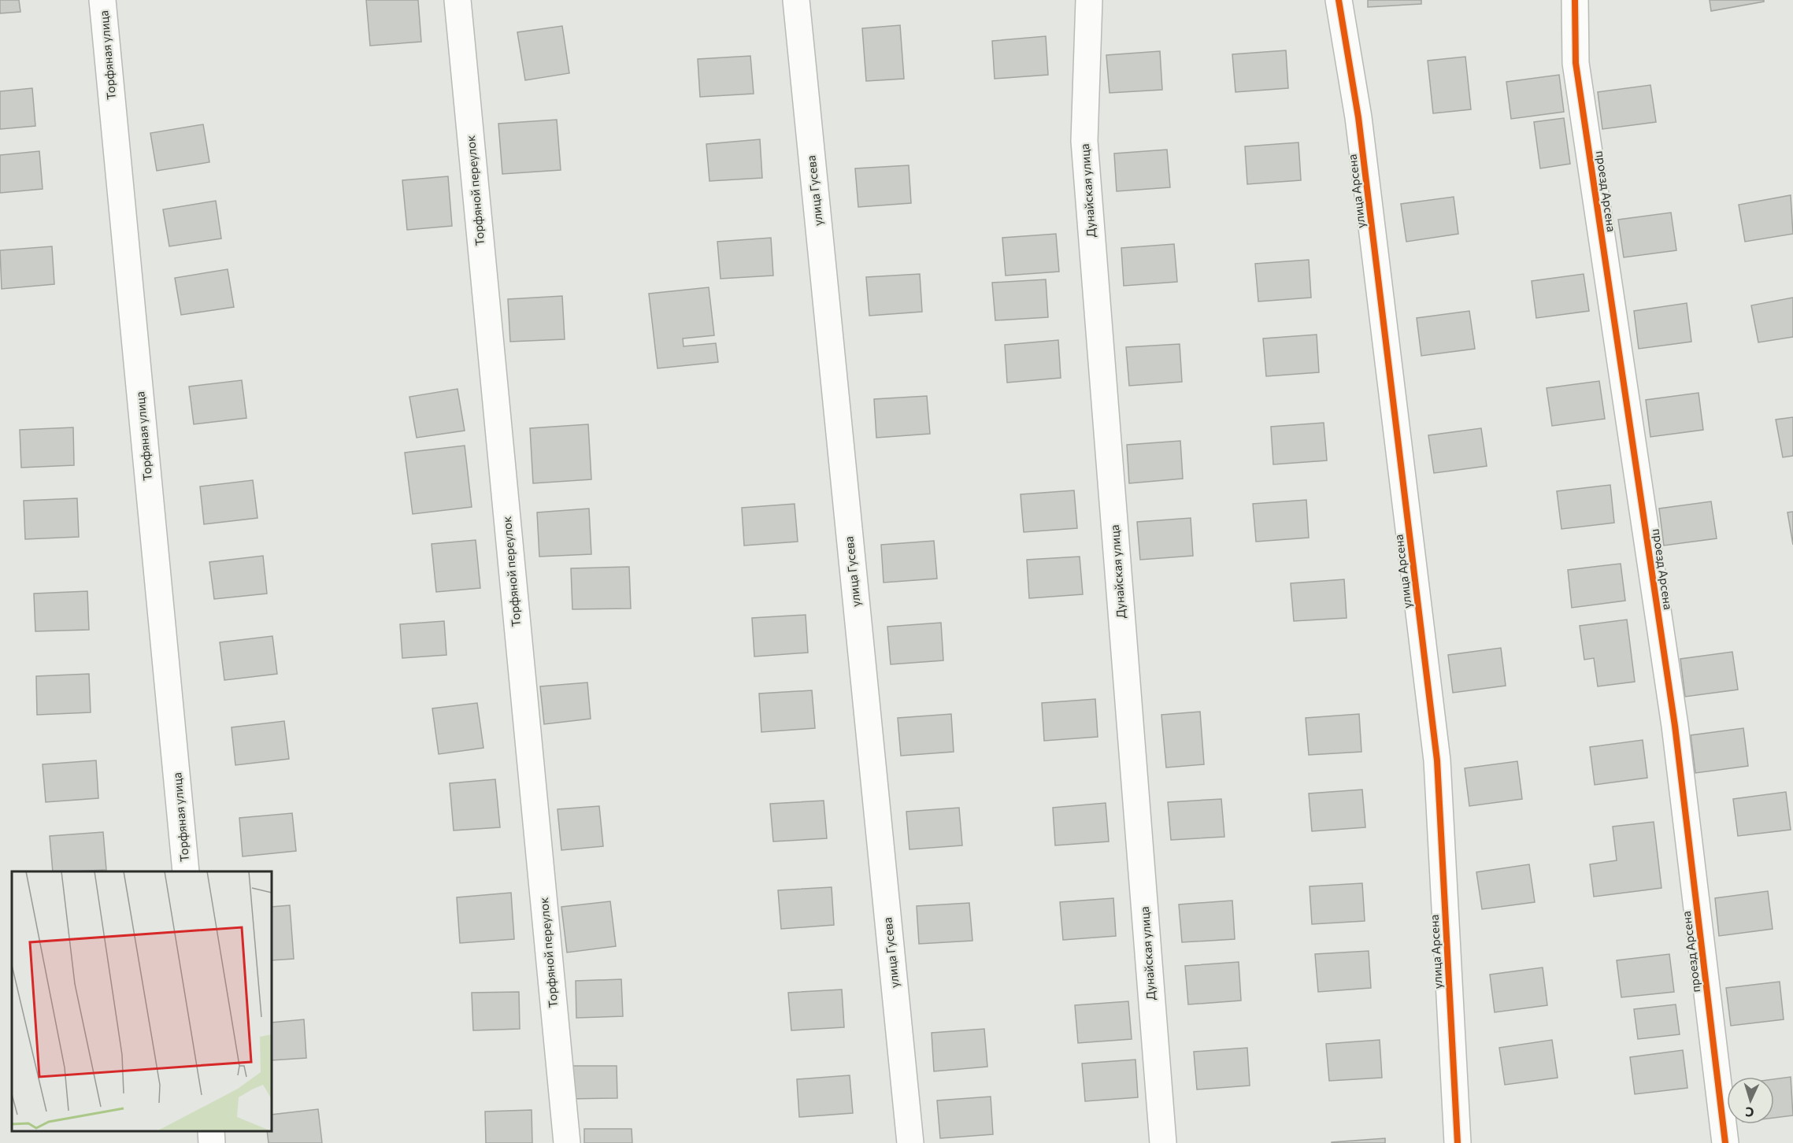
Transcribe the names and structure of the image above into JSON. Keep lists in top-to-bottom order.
{
  "streets": {
    "street": [
      "Торфяная улица",
      "Торфяной переулок",
      "улица Гусева",
      "Дунайская улица",
      "улица Арсена",
      "проезд Арсена"
    ]
  },
  "north": "bottom"
}
